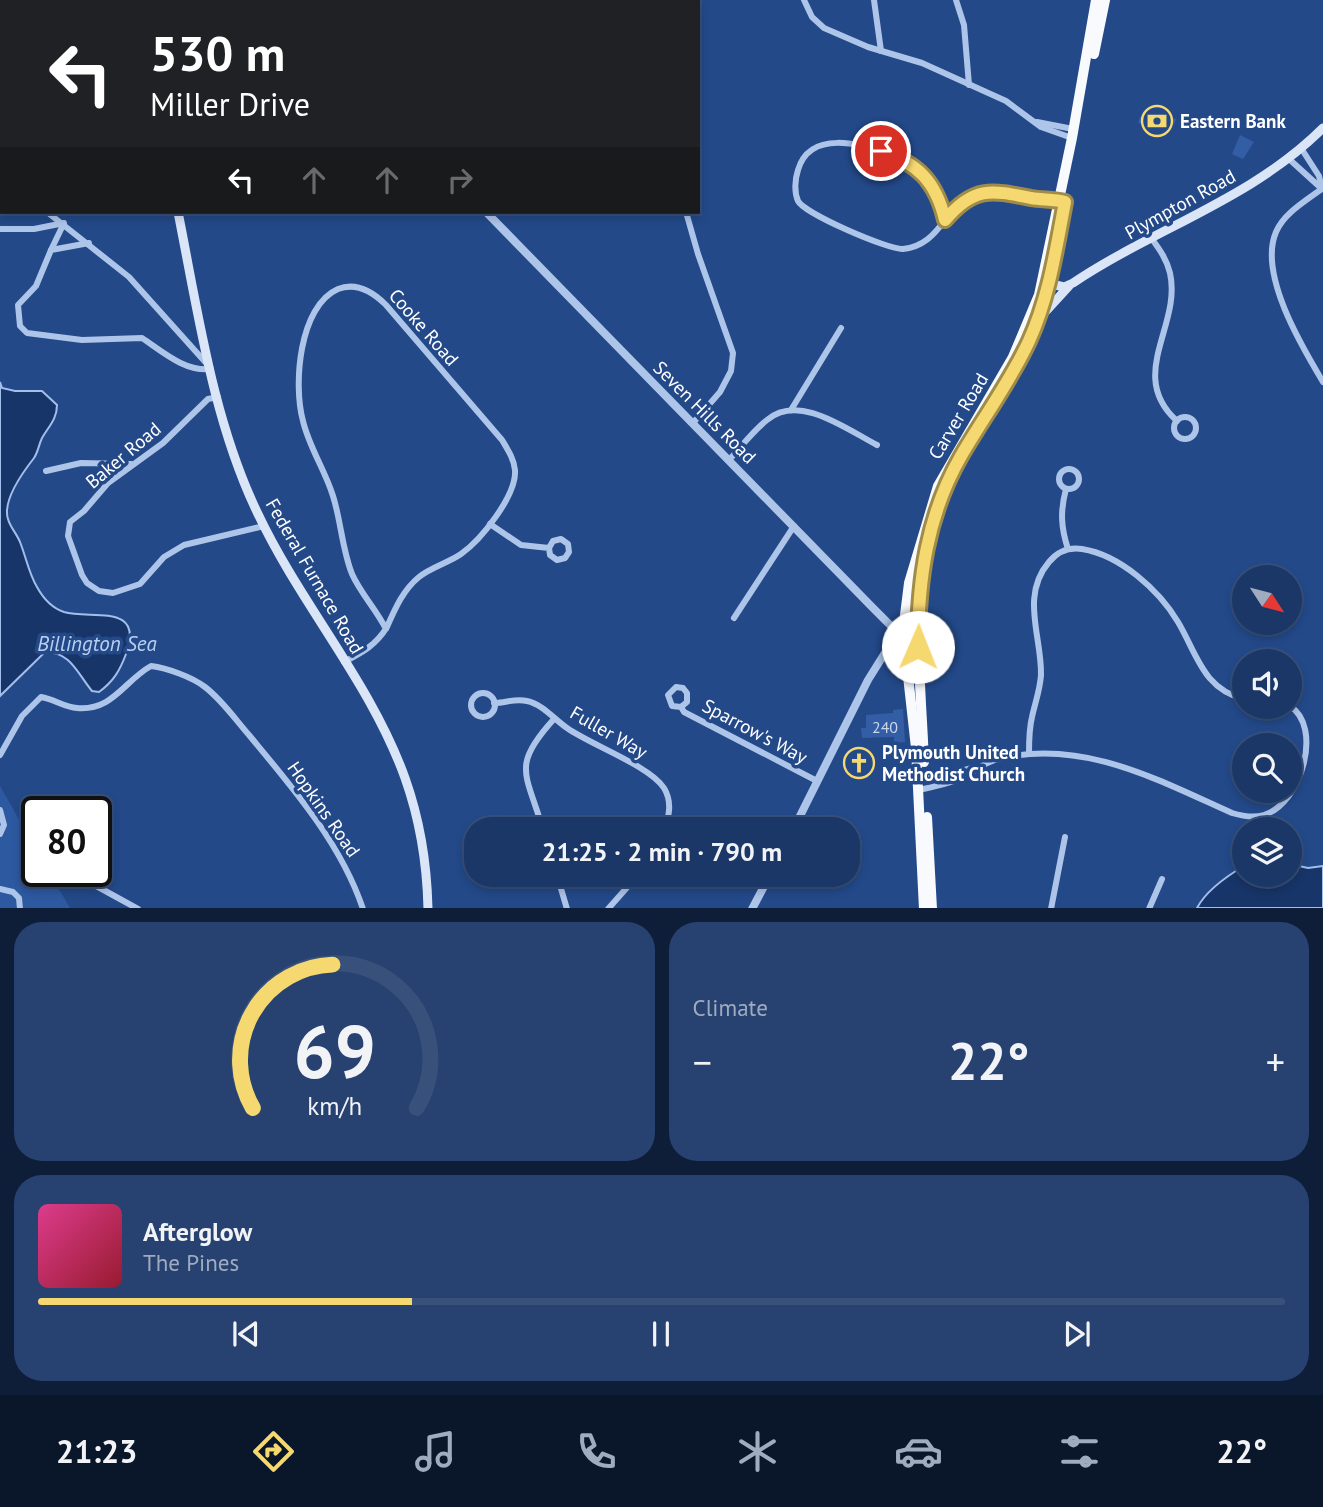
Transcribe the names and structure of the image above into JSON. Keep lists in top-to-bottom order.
{
  "streets": {
    "highway": ["Carver Road"],
    "main road": ["Plympton Road", "Federal Furnace Road"],
    "street": [
      "Cooke Road",
      "Seven Hills Road",
      "Baker Road",
      "Sparrow's Way",
      "Fuller Way",
      "Hopkins Road"
    ]
  },
  "crossings": [
    ["Plympton Road", "Carver Road"],
    ["Cooke Road", "Federal Furnace Road"],
    ["Seven Hills Road", "Carver Road"],
    ["Carver Road", "Sparrow's Way"],
    ["Baker Road", "Federal Furnace Road"]
  ],
  "water": ["Billington Sea"],
  "places": {
    "bank": ["Eastern Bank"],
    "church": ["Plymouth United Methodist Church"]
  },
  "house_numbers": ["240"],
  "north": "bottom right",
  "page": {
    "turn": ["530 m", "Miller Drive"],
    "limit": "80",
    "trip": "21:25 · 2 min · 790 m",
    "tile": "Climate",
    "heat": ["−", "22°", "+"],
    "song": ["Afterglow", "The Pines"],
    "tabs": ["21:23", "22°"],
    "gauge": ["69", "km/h"]
  }
}
